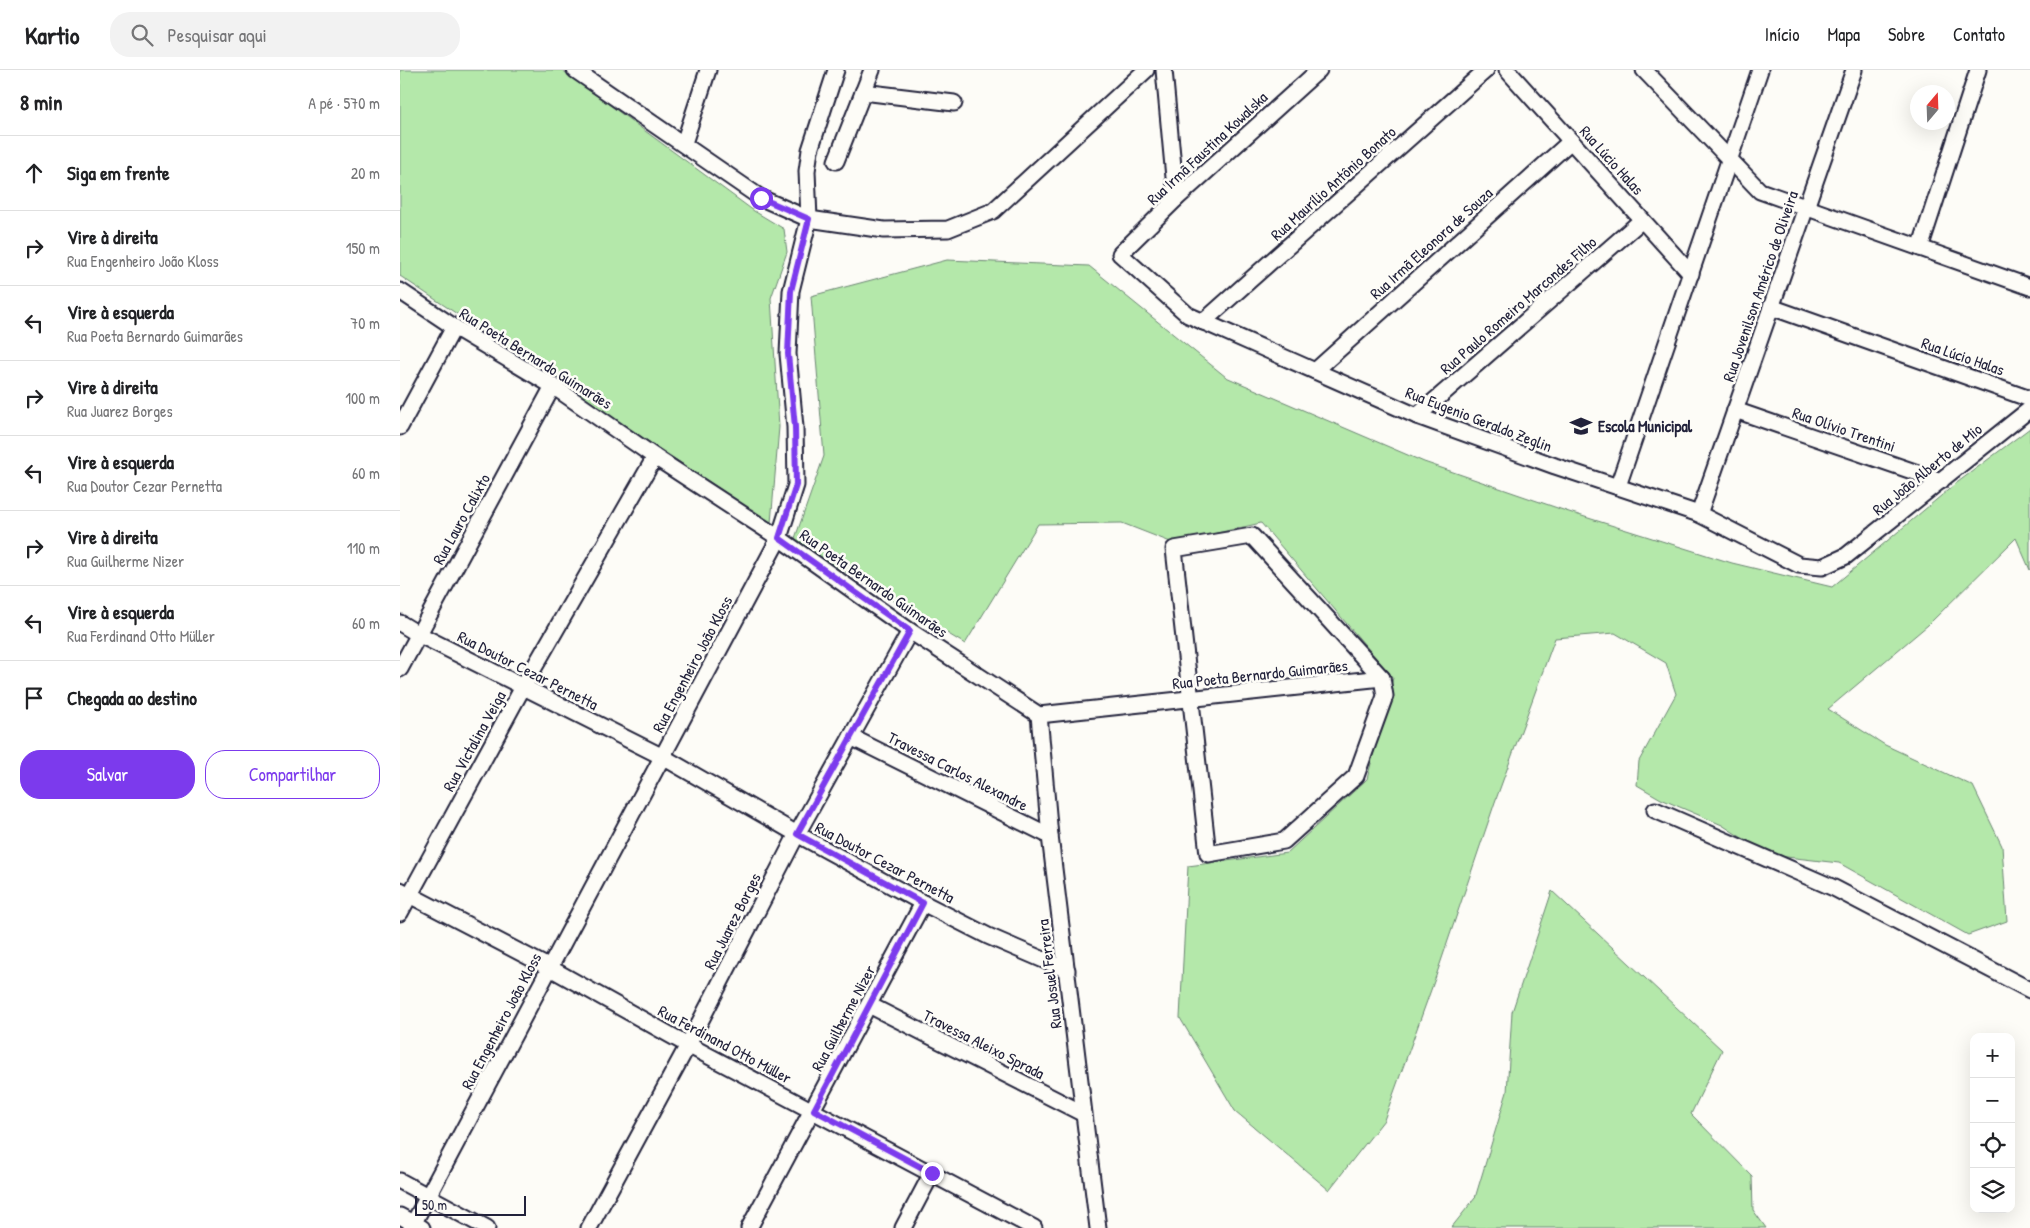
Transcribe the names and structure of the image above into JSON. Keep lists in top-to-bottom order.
{
  "streets": {
    "street": [
      "Rua Irmã Faustina Kowalska",
      "Rua Lúcio Halas",
      "Rua Maurílio Antônio Bonato",
      "Rua Irmã Eleonora de Souza",
      "Rua Jovenilson Américo de Oliveira",
      "Rua Paulo Romeiro Marcondes Filho",
      "Rua Poeta Bernardo Guimarães",
      "Rua Eugenio Geraldo Zeglin",
      "Rua Olívio Trentini",
      "Rua João Alberto de Mio",
      "Rua Lauro Calixto",
      "Rua Engenheiro João Kloss",
      "Rua Doutor Cezar Pernetta",
      "Rua Victalina Veiga",
      "Travessa Carlos Alexandre",
      "Rua Juarez Borges",
      "Rua Josuel Ferreira",
      "Rua Guilherme Nizer",
      "Rua Ferdinand Otto Müller",
      "Travessa Aleixo Sprada"
    ]
  },
  "crossings": [
    ["Rua Irmã Faustina Kowalska", "Rua Eugenio Geraldo Zeglin"],
    ["Rua Lúcio Halas", "Rua Irmã Eleonora de Souza"],
    ["Rua Lúcio Halas", "Rua Jovenilson Américo de Oliveira"],
    ["Rua Lúcio Halas", "Rua Paulo Romeiro Marcondes Filho"],
    ["Rua Maurílio Antônio Bonato", "Rua Eugenio Geraldo Zeglin"],
    ["Rua Irmã Eleonora de Souza", "Rua Eugenio Geraldo Zeglin"],
    ["Rua Jovenilson Américo de Oliveira", "Rua Eugenio Geraldo Zeglin"],
    ["Rua Jovenilson Américo de Oliveira", "Rua Olívio Trentini"],
    ["Rua Paulo Romeiro Marcondes Filho", "Rua Eugenio Geraldo Zeglin"],
    ["Rua Poeta Bernardo Guimarães", "Rua Lauro Calixto"],
    ["Rua Poeta Bernardo Guimarães", "Rua Engenheiro João Kloss"],
    ["Rua Poeta Bernardo Guimarães", "Rua Victalina Veiga"],
    ["Rua Poeta Bernardo Guimarães", "Rua Juarez Borges"],
    ["Rua Poeta Bernardo Guimarães", "Rua Josuel Ferreira"],
    ["Rua Eugenio Geraldo Zeglin", "Rua João Alberto de Mio"],
    ["Rua Olívio Trentini", "Rua João Alberto de Mio"],
    ["Rua Lauro Calixto", "Rua Doutor Cezar Pernetta"],
    ["Rua Engenheiro João Kloss", "Rua Doutor Cezar Pernetta"],
    ["Rua Engenheiro João Kloss", "Rua Ferdinand Otto Müller"],
    ["Rua Doutor Cezar Pernetta", "Rua Victalina Veiga"],
    ["Rua Doutor Cezar Pernetta", "Rua Juarez Borges"],
    ["Rua Doutor Cezar Pernetta", "Rua Josuel Ferreira"],
    ["Rua Doutor Cezar Pernetta", "Rua Guilherme Nizer"],
    ["Rua Victalina Veiga", "Rua Ferdinand Otto Müller"],
    ["Travessa Carlos Alexandre", "Rua Juarez Borges"],
    ["Travessa Carlos Alexandre", "Rua Josuel Ferreira"],
    ["Rua Juarez Borges", "Rua Ferdinand Otto Müller"],
    ["Rua Josuel Ferreira", "Travessa Aleixo Sprada"],
    ["Rua Guilherme Nizer", "Rua Ferdinand Otto Müller"],
    ["Rua Guilherme Nizer", "Travessa Aleixo Sprada"]
  ],
  "places": {
    "school or university": ["Escola Municipal"]
  },
  "scale_bar": "50 m",
  "north": "top",
  "page": {
    "header": "Kartio",
    "search": "Pesquisar aqui",
    "nav": [
      "Início",
      "Mapa",
      "Sobre",
      "Contato"
    ],
    "heading": ["8 min", "A pé · 570 m"],
    "list": [
      ["Siga em frente", "20 m"],
      ["Vire à direita", "Rua Engenheiro João Kloss", "150 m"],
      ["Vire à esquerda", "Rua Poeta Bernardo Guimarães", "70 m"],
      ["Vire à direita", "Rua Juarez Borges", "100 m"],
      ["Vire à esquerda", "Rua Doutor Cezar Pernetta", "60 m"],
      ["Vire à direita", "Rua Guilherme Nizer", "110 m"],
      ["Vire à esquerda", "Rua Ferdinand Otto Müller", "60 m"],
      "Chegada ao destino"
    ],
    "buttons": ["Salvar", "Compartilhar"],
    "map_buttons": ["+", "−"],
    "scale": "50 m"
  }
}
